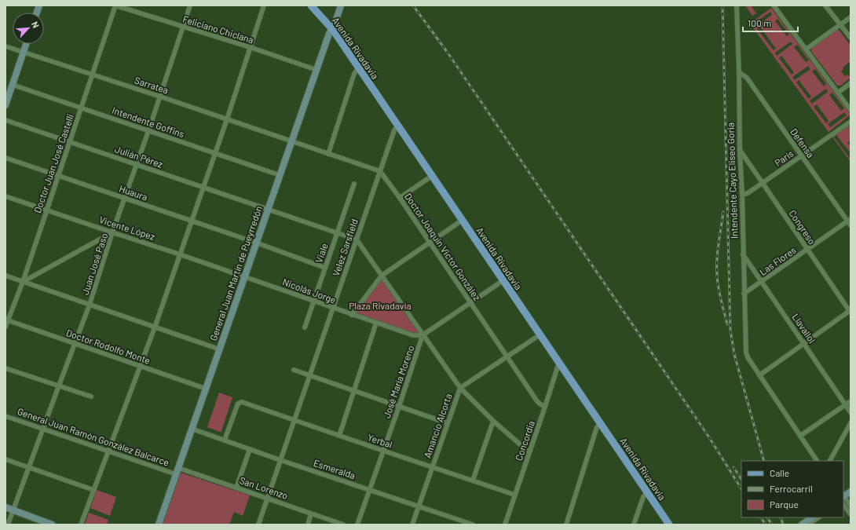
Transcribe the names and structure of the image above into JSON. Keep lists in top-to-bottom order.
{
  "streets": {
    "main road": ["Avenida Rivadavia"],
    "street": [
      "Feliciano Chiclana",
      "Sarratea",
      "Intendente Goffins",
      "Defensa",
      "Julián Pérez",
      "París",
      "Doctor Juan José Castelli",
      "Intendente Cayo Eliseo Goria",
      "Huaura",
      "Congreso",
      "Vicente López",
      "Doctor Joaquín Victor González",
      "Velez Sarsfield",
      "Viale",
      "Las Flores",
      "Juan José Paso",
      "General Juan Martín de Pueyrredón",
      "Nicolás Jorge",
      "Llavallol",
      "Doctor Rodolfo Monte",
      "José María Moreno",
      "Amancio Alcorta",
      "General Juan Ramón González Balcarce",
      "Yerbal",
      "Concordia",
      "Esmeralda",
      "San Lorenzo"
    ]
  },
  "crossings": [
    ["Feliciano Chiclana", "Doctor Juan José Castelli"],
    ["Feliciano Chiclana", "Juan José Paso"],
    ["Feliciano Chiclana", "General Juan Martín de Pueyrredón"],
    ["Avenida Rivadavia", "Velez Sarsfield"],
    ["Avenida Rivadavia", "General Juan Martín de Pueyrredón"],
    ["Avenida Rivadavia", "Amancio Alcorta"],
    ["Avenida Rivadavia", "Concordia"],
    ["Sarratea", "Doctor Juan José Castelli"],
    ["Sarratea", "Juan José Paso"],
    ["Sarratea", "General Juan Martín de Pueyrredón"],
    ["Intendente Goffins", "Doctor Juan José Castelli"],
    ["Intendente Goffins", "Juan José Paso"],
    ["Intendente Goffins", "General Juan Martín de Pueyrredón"],
    ["Defensa", "París"],
    ["Defensa", "Intendente Cayo Eliseo Goria"],
    ["Defensa", "Las Flores"],
    ["Julián Pérez", "Doctor Juan José Castelli"],
    ["Julián Pérez", "Velez Sarsfield"],
    ["Julián Pérez", "Viale"],
    ["Julián Pérez", "Juan José Paso"],
    ["Julián Pérez", "General Juan Martín de Pueyrredón"],
    ["París", "Intendente Cayo Eliseo Goria"],
    ["París", "Congreso"],
    ["Doctor Juan José Castelli", "Huaura"],
    ["Doctor Juan José Castelli", "Vicente López"],
    ["Doctor Juan José Castelli", "Doctor Rodolfo Monte"],
    ["Intendente Cayo Eliseo Goria", "Congreso"],
    ["Intendente Cayo Eliseo Goria", "Las Flores"],
    ["Intendente Cayo Eliseo Goria", "Llavallol"],
    ["Huaura", "Viale"],
    ["Huaura", "Juan José Paso"],
    ["Huaura", "General Juan Martín de Pueyrredón"],
    ["Congreso", "Las Flores"],
    ["Vicente López", "Juan José Paso"],
    ["Vicente López", "General Juan Martín de Pueyrredón"],
    ["Vicente López", "Nicolás Jorge"],
    ["Doctor Joaquín Victor González", "Velez Sarsfield"],
    ["Doctor Joaquín Victor González", "Amancio Alcorta"],
    ["Doctor Joaquín Victor González", "Concordia"],
    ["Velez Sarsfield", "Nicolás Jorge"],
    ["Velez Sarsfield", "Yerbal"],
    ["Velez Sarsfield", "Esmeralda"],
    ["Velez Sarsfield", "San Lorenzo"],
    ["Viale", "Nicolás Jorge"],
    ["Las Flores", "Llavallol"],
    ["Juan José Paso", "Doctor Rodolfo Monte"],
    ["Juan José Paso", "General Juan Ramón González Balcarce"],
    ["General Juan Martín de Pueyrredón", "Nicolás Jorge"],
    ["General Juan Martín de Pueyrredón", "Doctor Rodolfo Monte"],
    ["General Juan Martín de Pueyrredón", "General Juan Ramón González Balcarce"],
    ["General Juan Martín de Pueyrredón", "Esmeralda"],
    ["General Juan Martín de Pueyrredón", "San Lorenzo"],
    ["Nicolás Jorge", "José María Moreno"],
    ["José María Moreno", "Yerbal"],
    ["José María Moreno", "Esmeralda"],
    ["Amancio Alcorta", "Yerbal"],
    ["Amancio Alcorta", "Esmeralda"],
    ["Yerbal", "Concordia"],
    ["Yerbal", "Esmeralda"]
  ],
  "parks": ["Plaza Rivadavia"],
  "legend": ["Calle", "Ferrocarril", "Parque"],
  "scale_bar": "100 m",
  "north": "top right"
}
